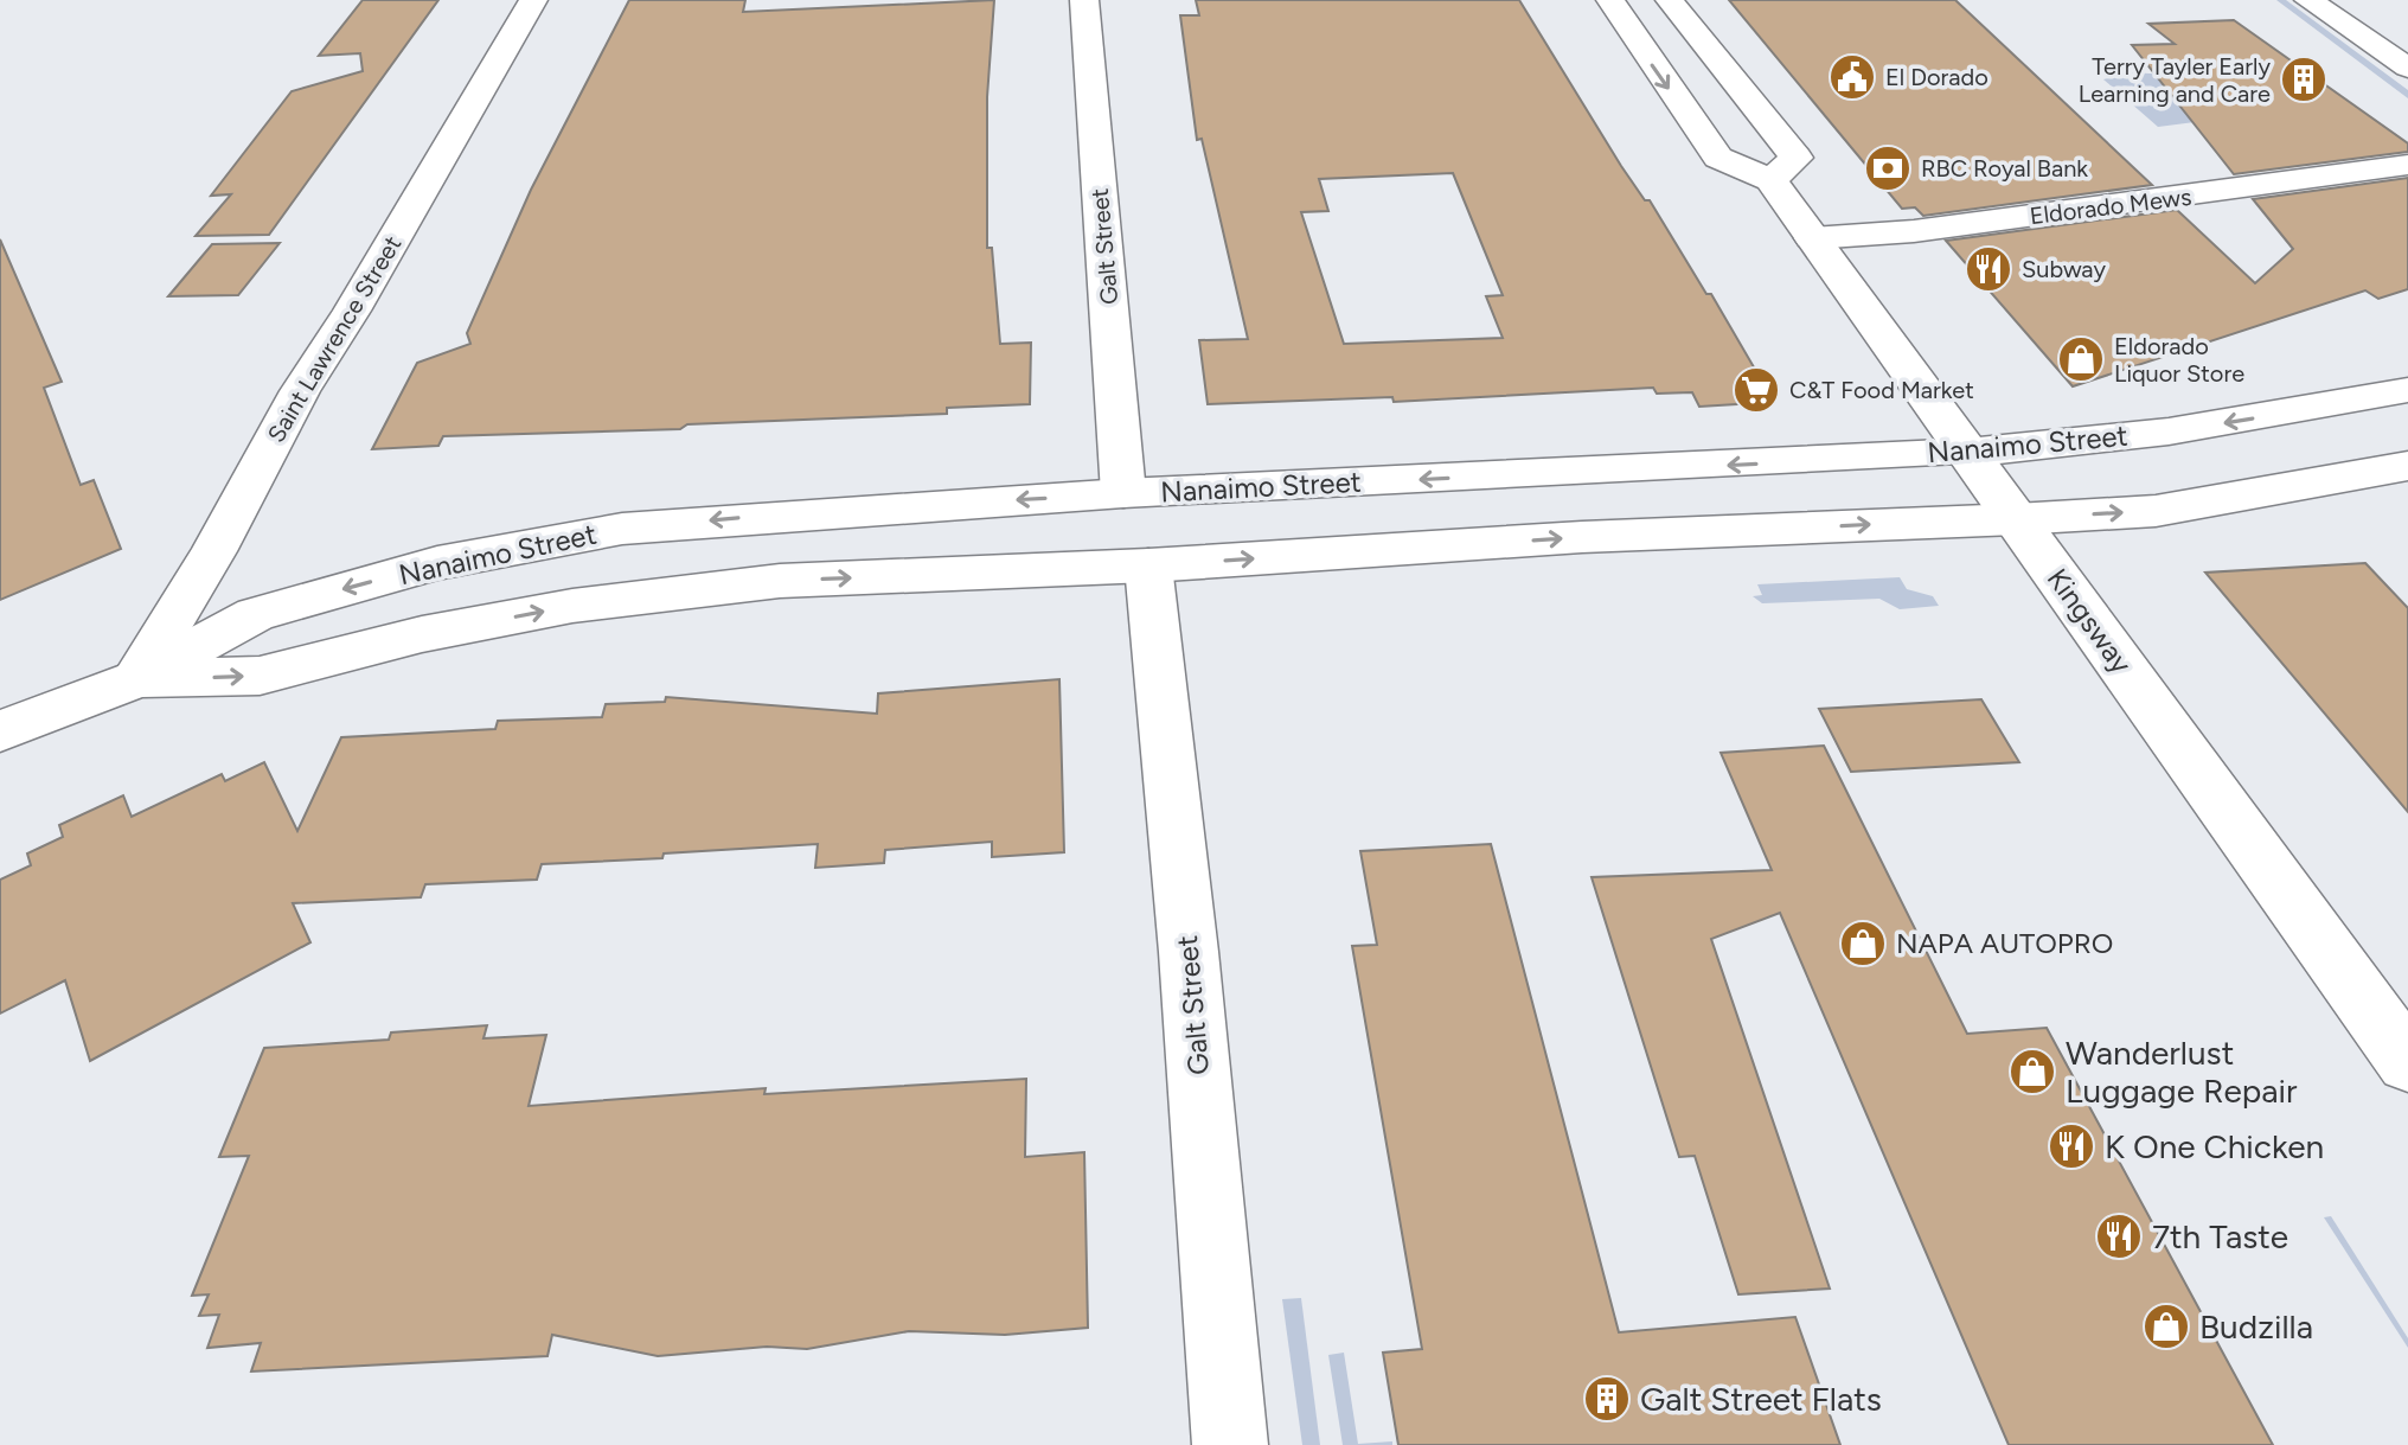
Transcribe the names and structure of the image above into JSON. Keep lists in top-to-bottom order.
{
  "streets": {
    "main road": [
      "Eldorado Mews",
      "Galt Street",
      "Saint Lawrence Street",
      "Nanaimo Street",
      "Kingsway"
    ]
  },
  "crossings": [
    ["Eldorado Mews", "Kingsway"],
    ["Galt Street", "Nanaimo Street"],
    ["Saint Lawrence Street", "Nanaimo Street"],
    ["Nanaimo Street", "Kingsway"]
  ],
  "places": {
    "public building": ["El Dorado"],
    "building": ["Terry Tayler Early Learning and Care", "Galt Street Flats"],
    "bank": ["RBC Royal Bank"],
    "restaurant": ["Subway", "K One Chicken", "7th Taste"],
    "shop": [
      "Eldorado Liquor Store",
      "NAPA AUTOPRO",
      "Wanderlust Luggage Repair",
      "Budzilla"
    ],
    "supermarket": ["C&T Food Market"]
  }
}
